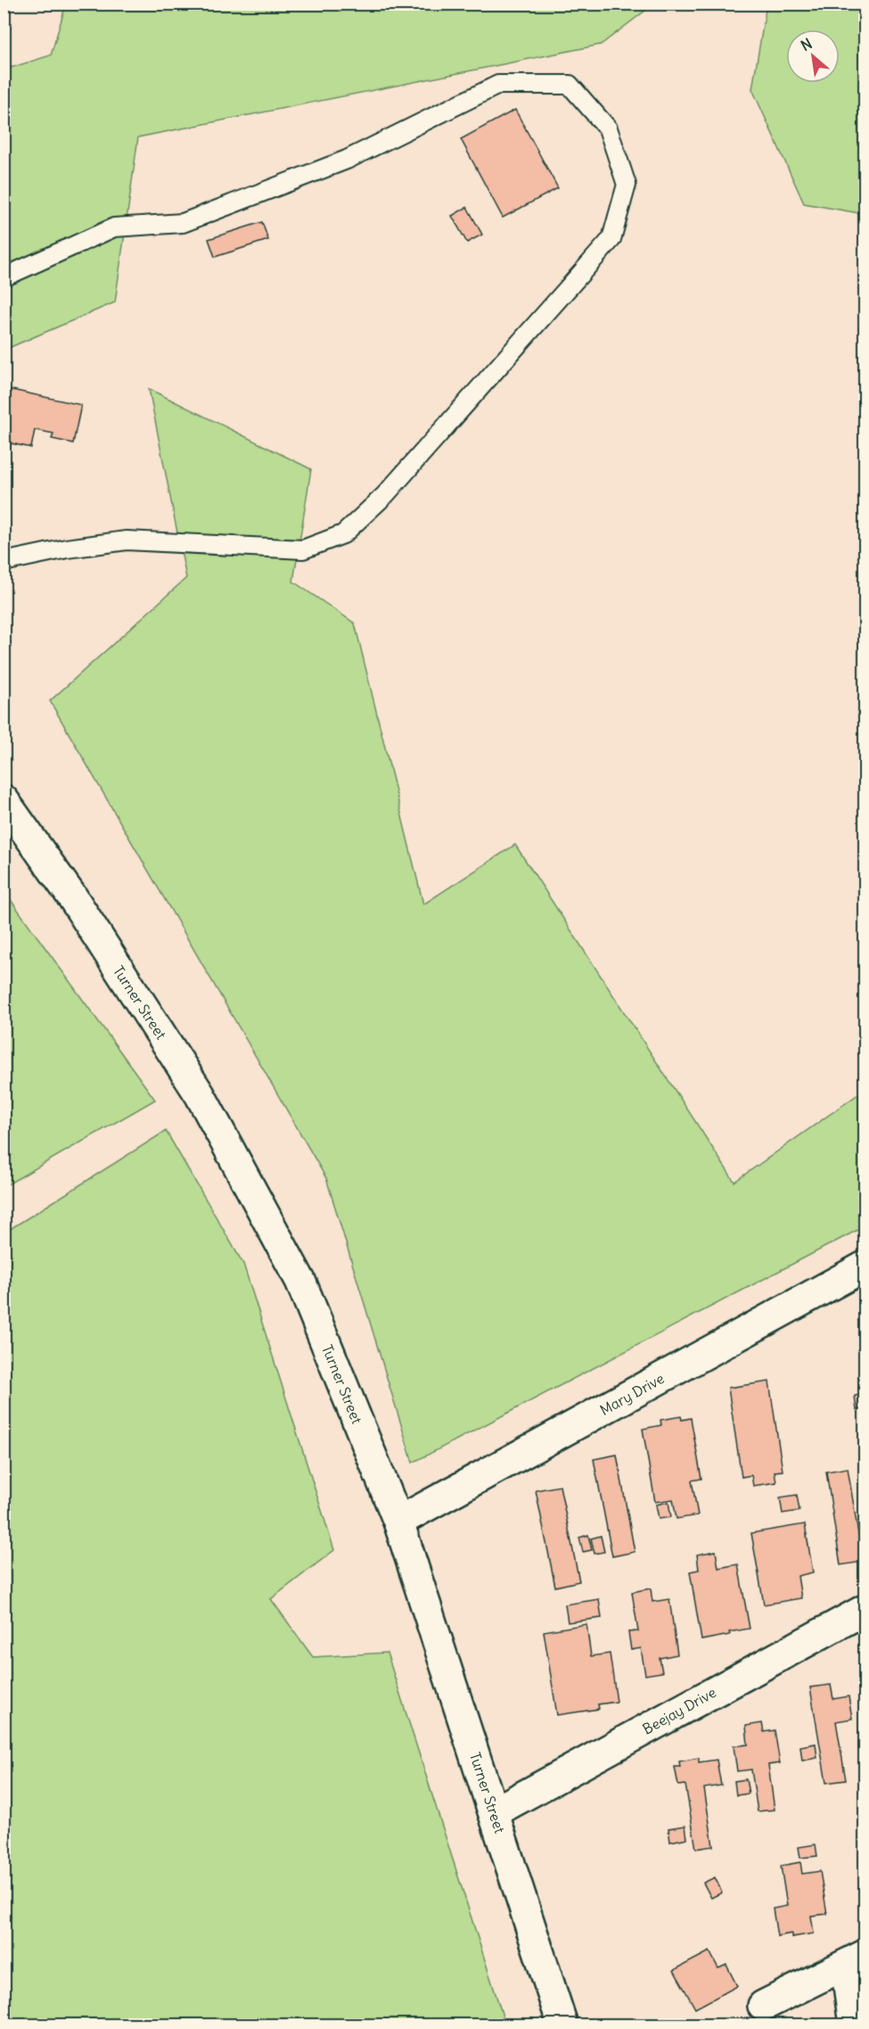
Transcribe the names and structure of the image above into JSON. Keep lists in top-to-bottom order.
{
  "streets": {
    "street": ["Turner Street", "Mary Drive", "Beejay Drive"]
  },
  "crossings": [
    ["Turner Street", "Mary Drive"],
    ["Turner Street", "Beejay Drive"]
  ],
  "north": "top left"
}
